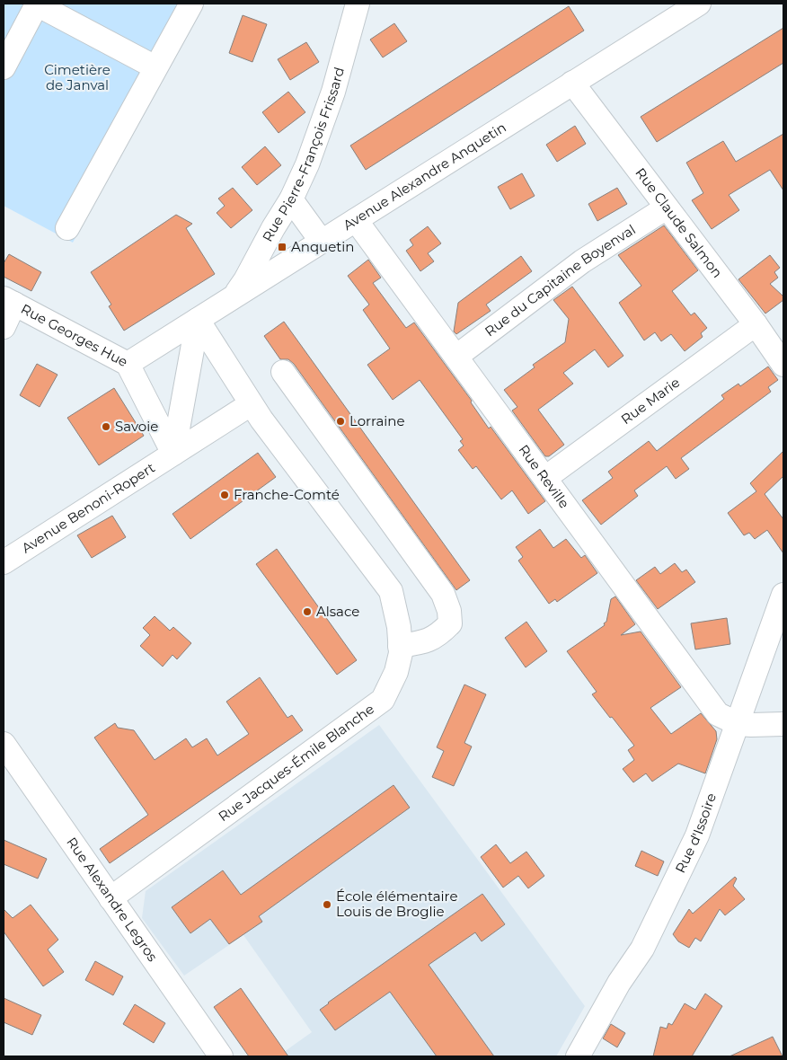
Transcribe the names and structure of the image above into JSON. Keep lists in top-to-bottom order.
{
  "streets": {
    "street": [
      "Rue Pierre-François Frissard",
      "Avenue Alexandre Anquetin",
      "Rue Claude Salmon",
      "Rue du Capitaine Boyenval",
      "Rue Georges Hue",
      "Rue Marie",
      "Rue Reville",
      "Avenue Benoni-Ropert",
      "Rue Jacques-Émile Blanche",
      "Rue d'Issoire",
      "Rue Alexandre Legros"
    ]
  },
  "crossings": [
    ["Rue Pierre-François Frissard", "Avenue Alexandre Anquetin"],
    ["Avenue Alexandre Anquetin", "Rue Claude Salmon"],
    ["Avenue Alexandre Anquetin", "Rue Georges Hue"],
    ["Avenue Alexandre Anquetin", "Rue Reville"],
    ["Avenue Alexandre Anquetin", "Rue Jacques-Émile Blanche"],
    ["Rue Claude Salmon", "Rue du Capitaine Boyenval"],
    ["Rue Claude Salmon", "Rue Marie"],
    ["Rue du Capitaine Boyenval", "Rue Reville"],
    ["Rue Georges Hue", "Avenue Benoni-Ropert"],
    ["Rue Marie", "Rue Reville"],
    ["Rue Reville", "Rue d'Issoire"],
    ["Avenue Benoni-Ropert", "Rue Jacques-Émile Blanche"],
    ["Rue Jacques-Émile Blanche", "Rue Alexandre Legros"]
  ],
  "parks": ["Cimetière de Janval"],
  "places": {
    "transit": ["Anquetin"],
    "other": [
      "Lorraine",
      "Savoie",
      "Franche-Comté",
      "Alsace",
      "École élémentaire Louis de Broglie"
    ]
  }
}
